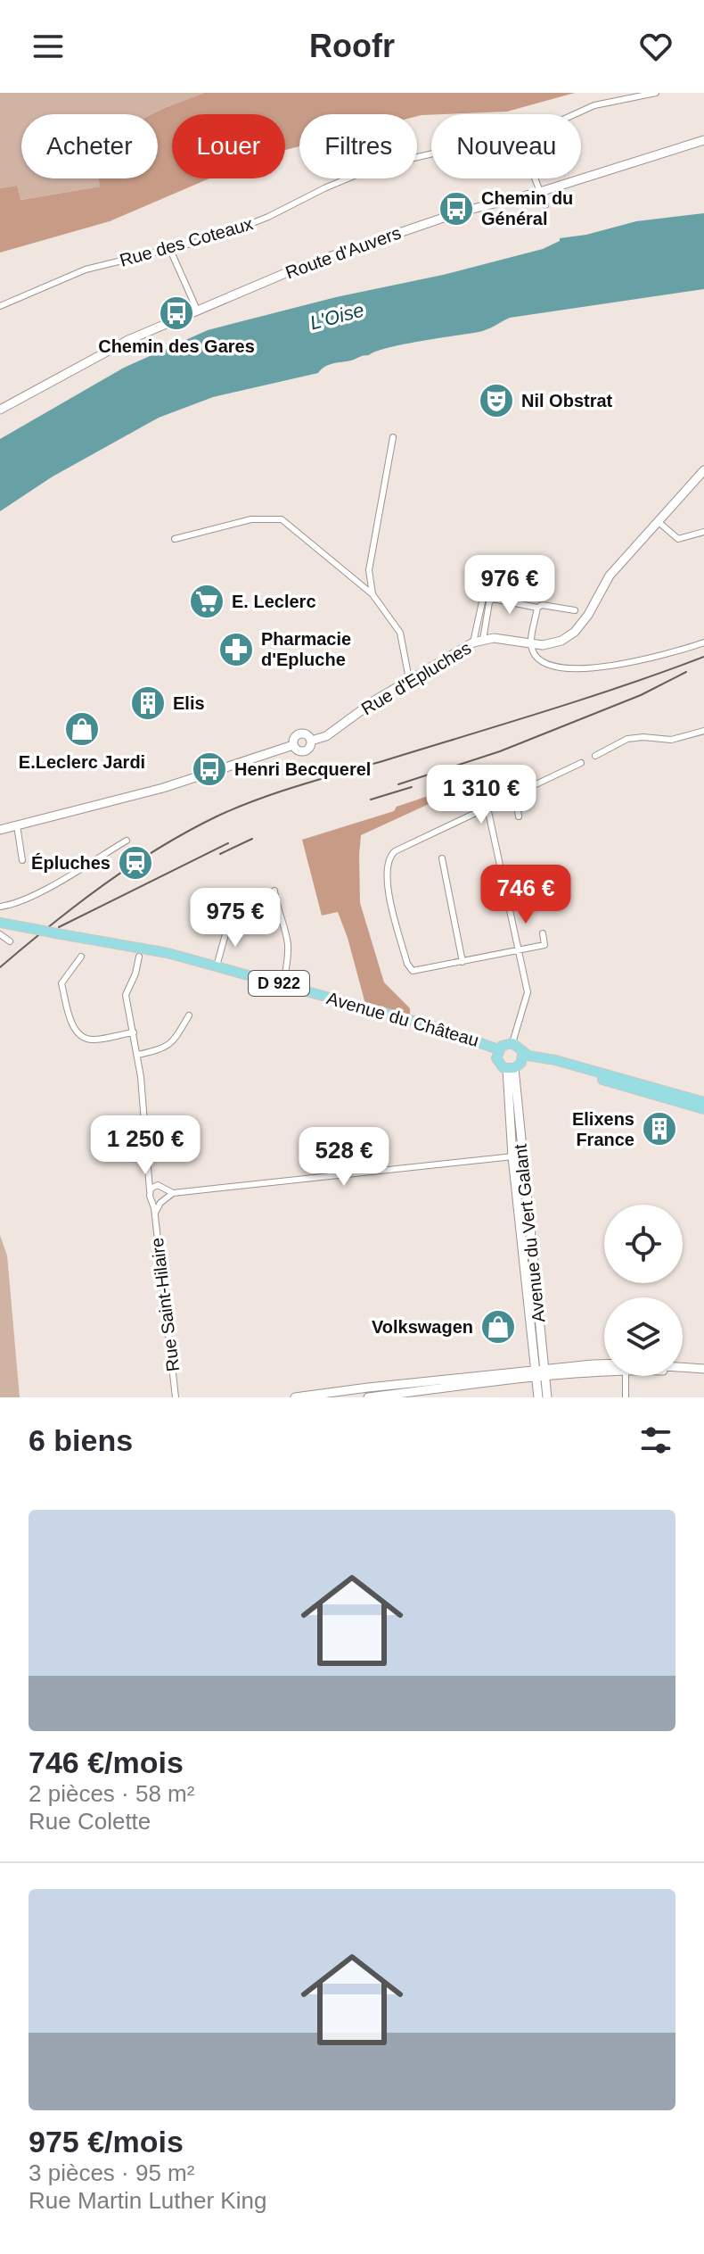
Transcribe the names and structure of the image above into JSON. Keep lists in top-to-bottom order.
{
  "streets": {
    "main road": ["D 922", "Avenue du Château"],
    "street": [
      "Rue des Coteaux",
      "Route d'Auvers",
      "Rue d'Epluches",
      "Avenue du Vert Galant",
      "Rue Saint-Hilaire"
    ]
  },
  "water": ["L'Oise"],
  "places": {
    "bus stop": ["Chemin du Général", "Chemin des Gares", "Henri Becquerel"],
    "theatre": ["Nil Obstrat"],
    "supermarket": ["E. Leclerc"],
    "pharmacy": ["Pharmacie d'Epluche"],
    "building": ["Elis", "Elixens France"],
    "shop": ["E.Leclerc Jardi", "Volkswagen"],
    "station": ["Épluches"]
  },
  "page": {
    "header": "Roofr",
    "chip": [
      "Acheter",
      "Louer",
      "Filtres",
      "Nouveau"
    ],
    "price": [
      "976 €",
      "1 310 €",
      "746 €",
      "975 €",
      "1 250 €",
      "528 €"
    ],
    "heading": "6 biens",
    "list": [
      {
        "name": "746 €/mois",
        "note": "2 pièces · 58 m² · Rue Colette"
      },
      {
        "name": "975 €/mois",
        "note": "3 pièces · 95 m² · Rue Martin Luther King"
      }
    ]
  }
}
